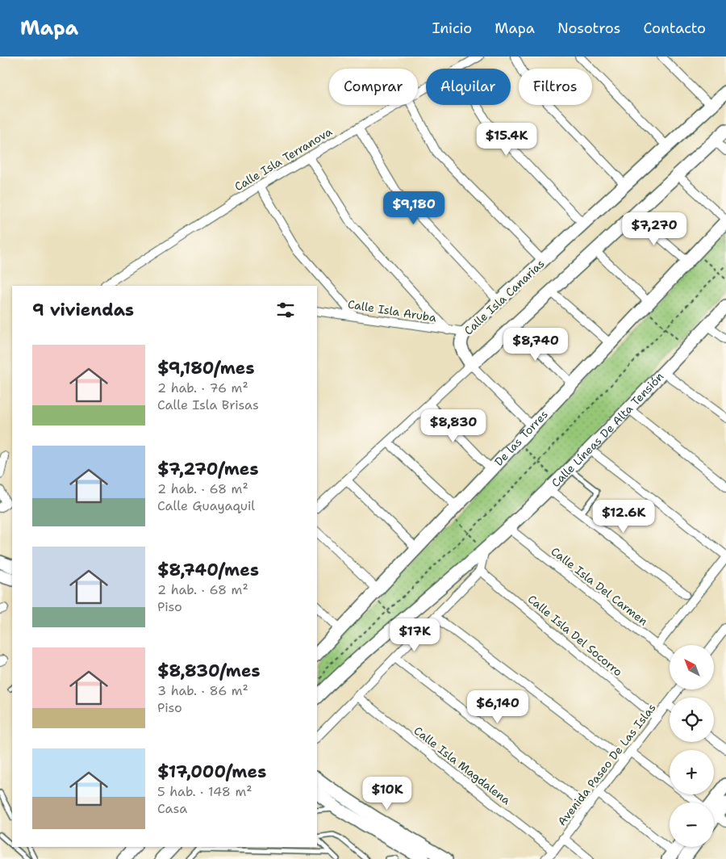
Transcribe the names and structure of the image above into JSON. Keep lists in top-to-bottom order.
{
  "streets": {
    "main road": ["Calle Isla Canarias", "Calle Líneas De Alta Tensión", "De las Torres"],
    "street": [
      "Calle Isla Terranova",
      "Calle Isla Aruba",
      "Calle Isla Del Carmen",
      "Calle Isla Del Socorro",
      "Avenida Paseo De Las Islas",
      "Calle Isla Magdalena"
    ]
  },
  "crossings": [
    ["Calle Isla Canarias", "Calle Isla Aruba"],
    ["Calle Líneas De Alta Tensión", "Calle Isla Del Carmen"],
    ["Calle Isla Del Socorro", "Avenida Paseo De Las Islas"],
    ["Avenida Paseo De Las Islas", "Calle Isla Magdalena"]
  ],
  "north": "top left",
  "page": {
    "header": "Mapa",
    "nav": [
      "Inicio",
      "Mapa",
      "Nosotros",
      "Contacto"
    ],
    "chip": ["Comprar", "Alquilar", "Filtros"],
    "price": [
      "$15.4K",
      "$9,180",
      "$7,270",
      "$8,740",
      "$8,830",
      "$12.6K",
      "$17K",
      "$6,140",
      "$10K"
    ],
    "heading": "9 viviendas",
    "list": [
      {
        "name": "$9,180/mes",
        "note": "2 hab. · 76 m² · Calle Isla Brisas"
      },
      {
        "name": "$7,270/mes",
        "note": "2 hab. · 68 m² · Calle Guayaquil"
      },
      {
        "name": "$8,740/mes",
        "note": "2 hab. · 68 m² · Piso"
      },
      {
        "name": "$8,830/mes",
        "note": "3 hab. · 86 m² · Piso"
      },
      {
        "name": "$17,000/mes",
        "note": "5 hab. · 148 m² · Casa"
      }
    ],
    "map_buttons": ["+", "−"]
  }
}
